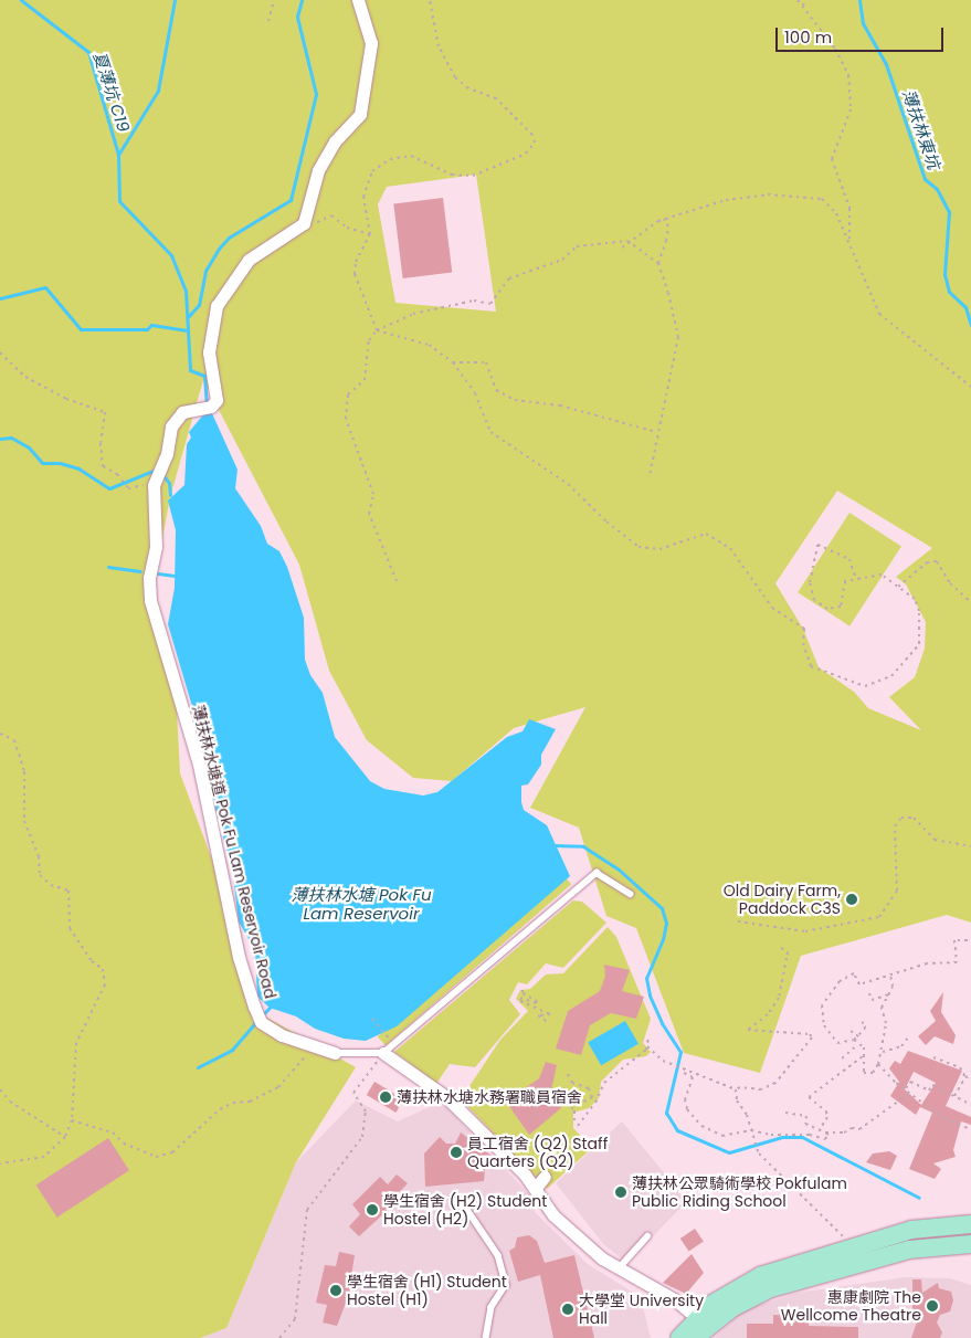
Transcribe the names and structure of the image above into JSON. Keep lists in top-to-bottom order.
{
  "streets": {
    "street": ["薄扶林水塘道 Pok Fu Lam Reservoir Road"]
  },
  "water": ["夏薄坑 C19", "薄扶林東坑", "薄扶林水塘 Pok Fu Lam Reservoir"],
  "places": [
    "Old Dairy Farm, Paddock C3S",
    "薄扶林水塘水務署職員宿舍",
    "員工宿舍 (Q2) Staff Quarters (Q2)",
    "薄扶林公眾騎術學校 Pokfulam Public Riding School",
    "學生宿舍 (H2) Student Hostel (H2)",
    "學生宿舍 (H1) Student Hostel (H1)",
    "惠康劇院 The Wellcome Theatre",
    "大學堂 University Hall"
  ],
  "scale_bar": "100 m"
}
